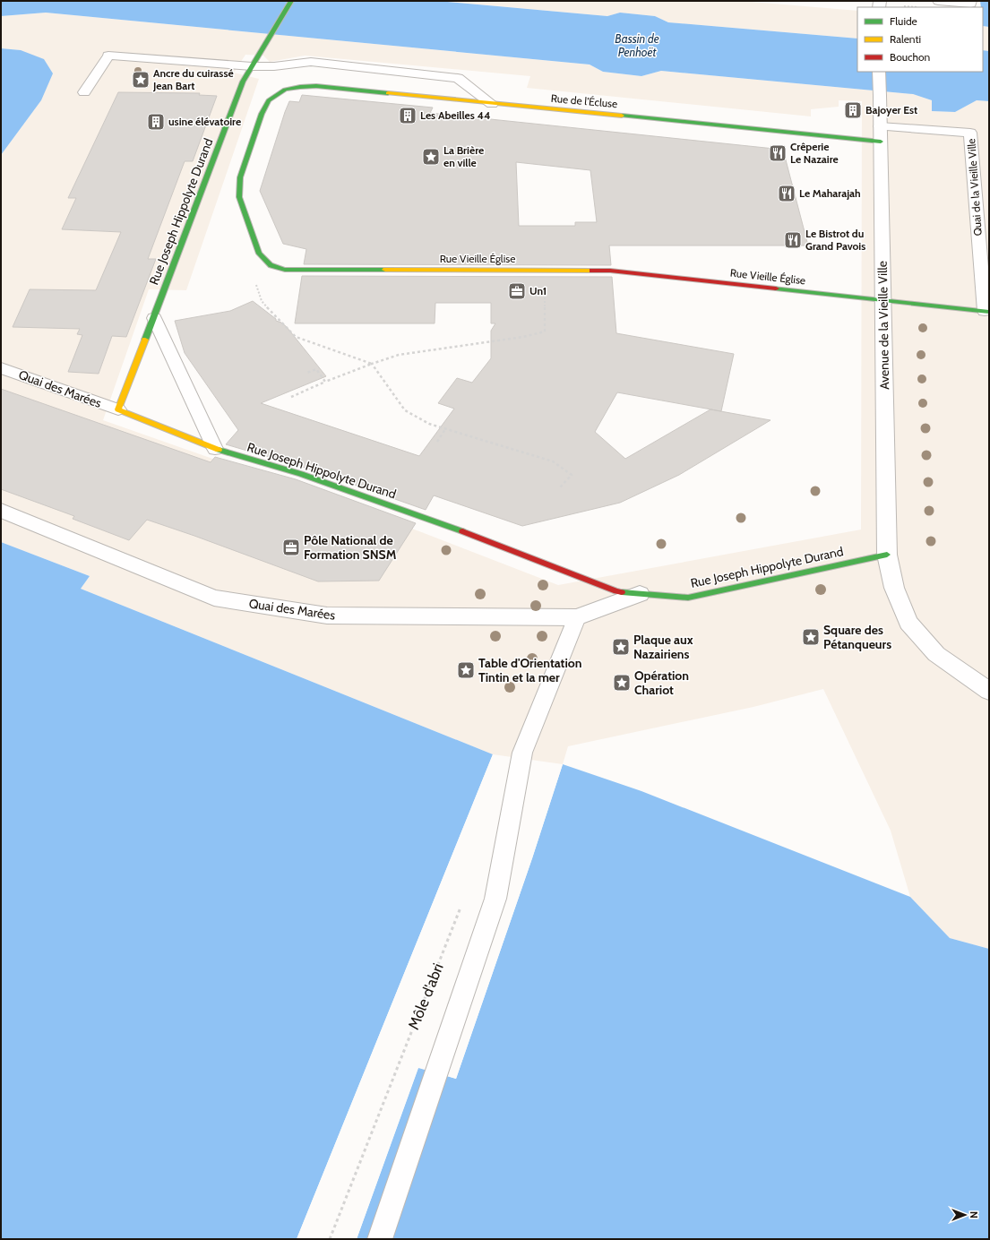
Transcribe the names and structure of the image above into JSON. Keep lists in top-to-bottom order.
{
  "streets": {
    "street": [
      "Rue de l'Écluse",
      "Rue Joseph Hippolyte Durand",
      "Rue Vieille Église",
      "Avenue de la Vieille Ville",
      "Quai des Marées"
    ],
    "lane": ["Quai de la Vieille Ville"],
    "path": ["Môle d'abri"]
  },
  "crossings": [
    ["Rue de l'Écluse", "Rue Vieille Église"],
    ["Rue de l'Écluse", "Avenue de la Vieille Ville"],
    ["Quai de la Vieille Ville", "Rue Vieille Église"],
    ["Quai de la Vieille Ville", "Avenue de la Vieille Ville"],
    ["Rue Joseph Hippolyte Durand", "Avenue de la Vieille Ville"],
    ["Rue Joseph Hippolyte Durand", "Quai des Marées"],
    ["Rue Vieille Église", "Avenue de la Vieille Ville"]
  ],
  "water": ["Bassin de Penhoët"],
  "places": {
    "place": [
      "Ancre du cuirassé Jean Bart",
      "La Brière en ville",
      "Square des Pétanqueurs",
      "Plaque aux Nazairiens",
      "Table d'Orientation Tintin et la mer",
      "Opération Chariot"
    ],
    "building": ["Bajoyer Est", "Les Abeilles 44", "usine élévatoire"],
    "restaurant": ["Crêperie Le Nazaire", "Le Maharajah", "Le Bistrot du Grand Pavois"],
    "office": ["Un1", "Pôle National de Formation SNSM"]
  },
  "legend": ["Fluide", "Ralenti", "Bouchon"],
  "north": "right"
}
